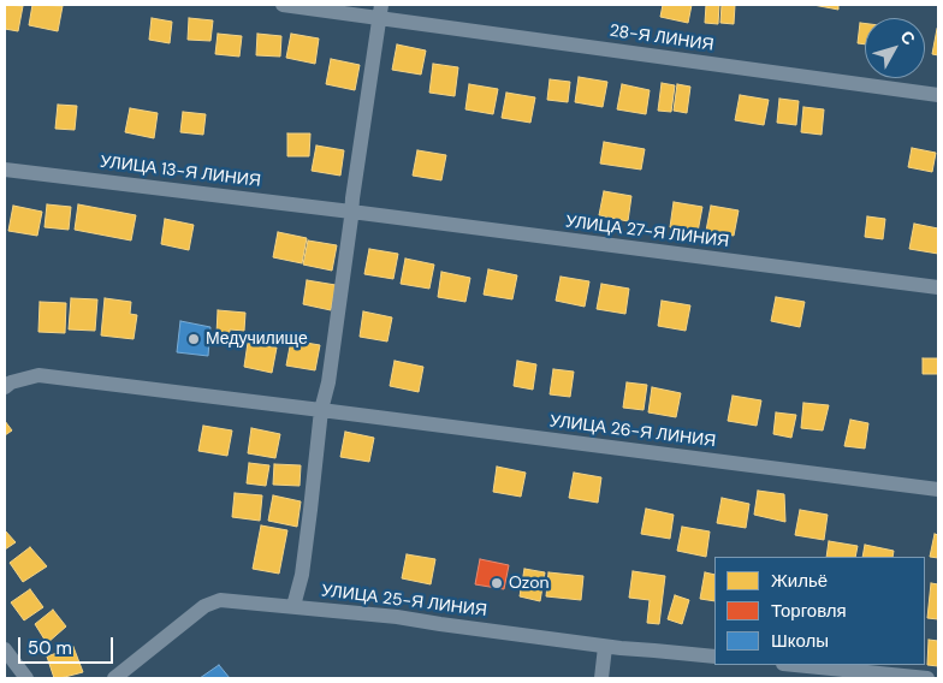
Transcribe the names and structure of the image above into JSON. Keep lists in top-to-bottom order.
{
  "streets": {
    "street": [
      "28-Я ЛИНИЯ",
      "УЛИЦА 13-Я ЛИНИЯ",
      "УЛИЦА 27-Я ЛИНИЯ",
      "УЛИЦА 26-Я ЛИНИЯ",
      "УЛИЦА 25-Я ЛИНИЯ"
    ]
  },
  "crossings": [
    ["УЛИЦА 13-Я ЛИНИЯ", "УЛИЦА 27-Я ЛИНИЯ"]
  ],
  "places": ["Медучилище", "Ozon"],
  "legend": ["Жильё", "Торговля", "Школы"],
  "scale_bar": "50 m",
  "north": "top right"
}
